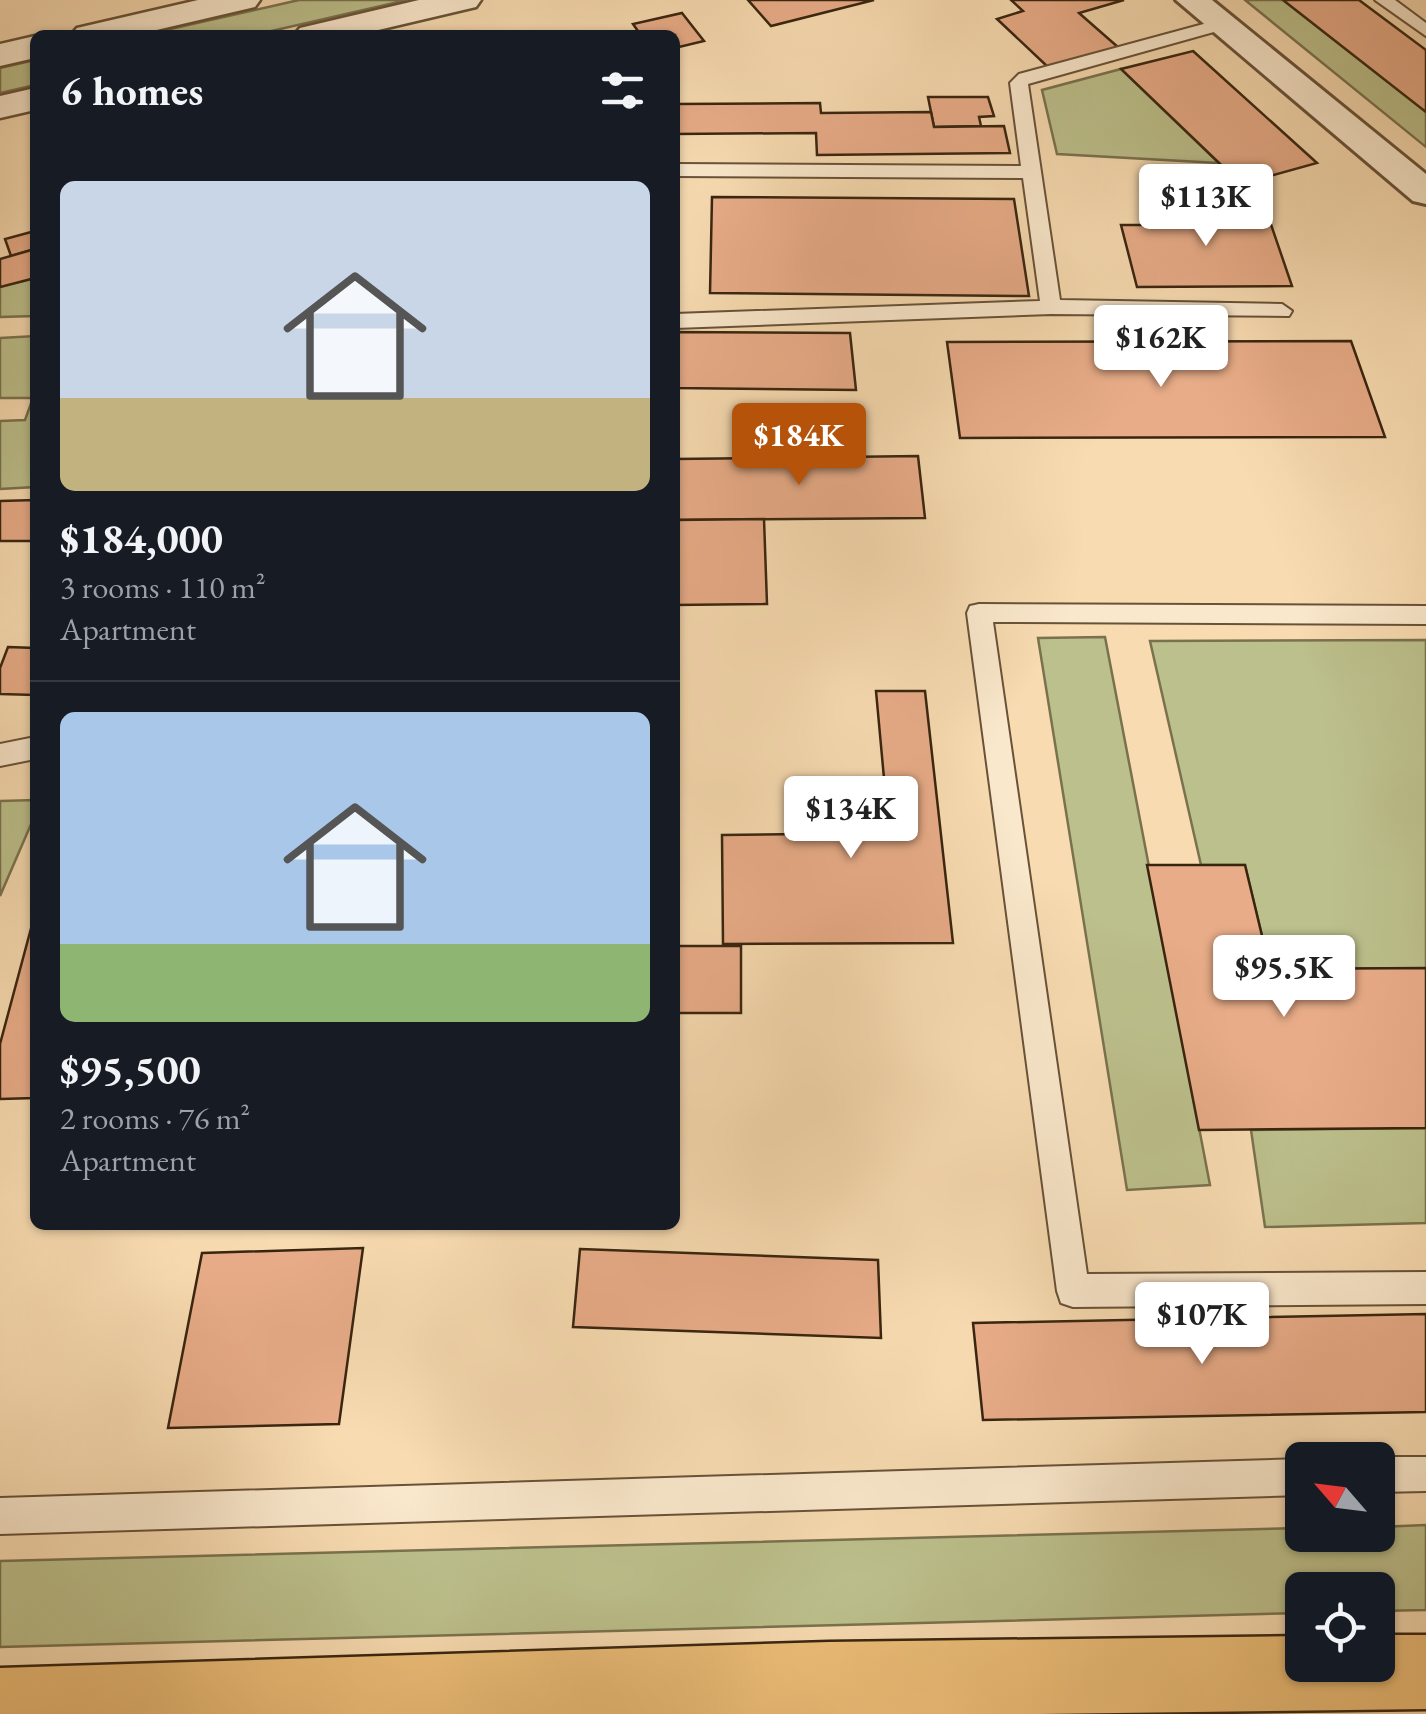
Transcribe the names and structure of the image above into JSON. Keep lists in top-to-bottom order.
{
  "north": "top left",
  "page": {
    "heading": "6 homes",
    "list": [
      {
        "name": "$184,000",
        "note": "3 rooms · 110 m² · Apartment"
      },
      {
        "name": "$95,500",
        "note": "2 rooms · 76 m² · Apartment"
      }
    ],
    "price": [
      "$113K",
      "$162K",
      "$184K",
      "$134K",
      "$95.5K",
      "$107K"
    ]
  }
}
